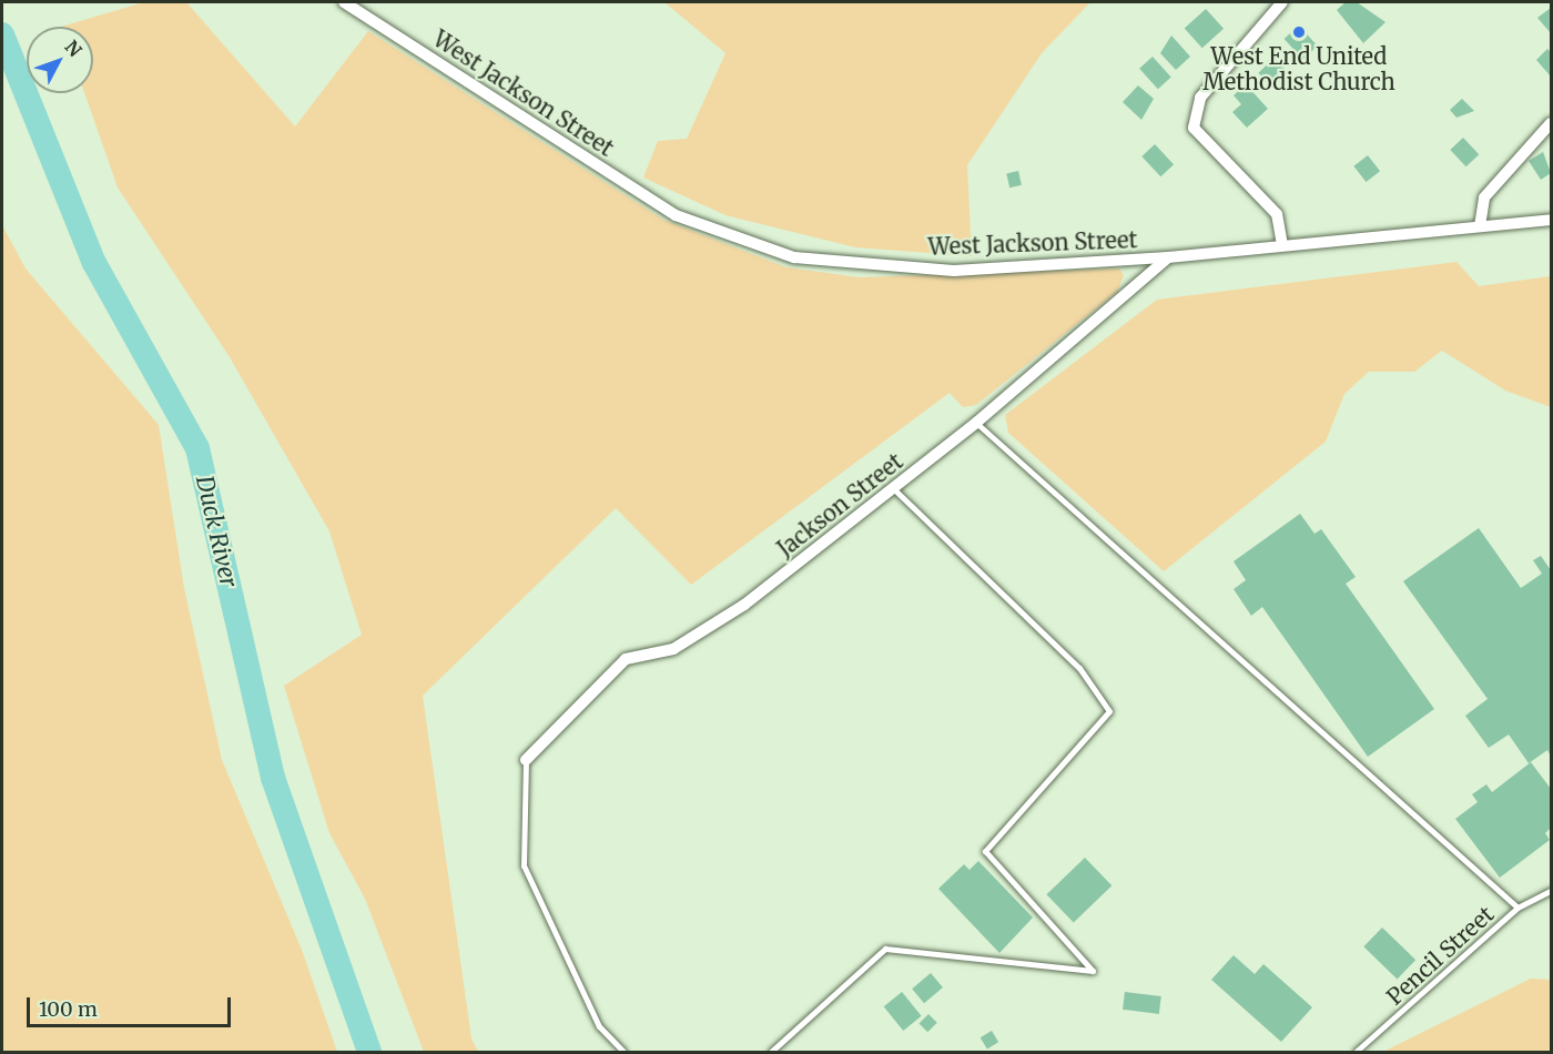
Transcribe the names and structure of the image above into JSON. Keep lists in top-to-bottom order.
{
  "streets": {
    "street": ["West Jackson Street", "Jackson Street"],
    "lane": ["Pencil Street"]
  },
  "crossings": [
    ["West Jackson Street", "Jackson Street"]
  ],
  "water": ["Duck River"],
  "places": ["West End United Methodist Church"],
  "scale_bar": "100 m",
  "north": "top right"
}
